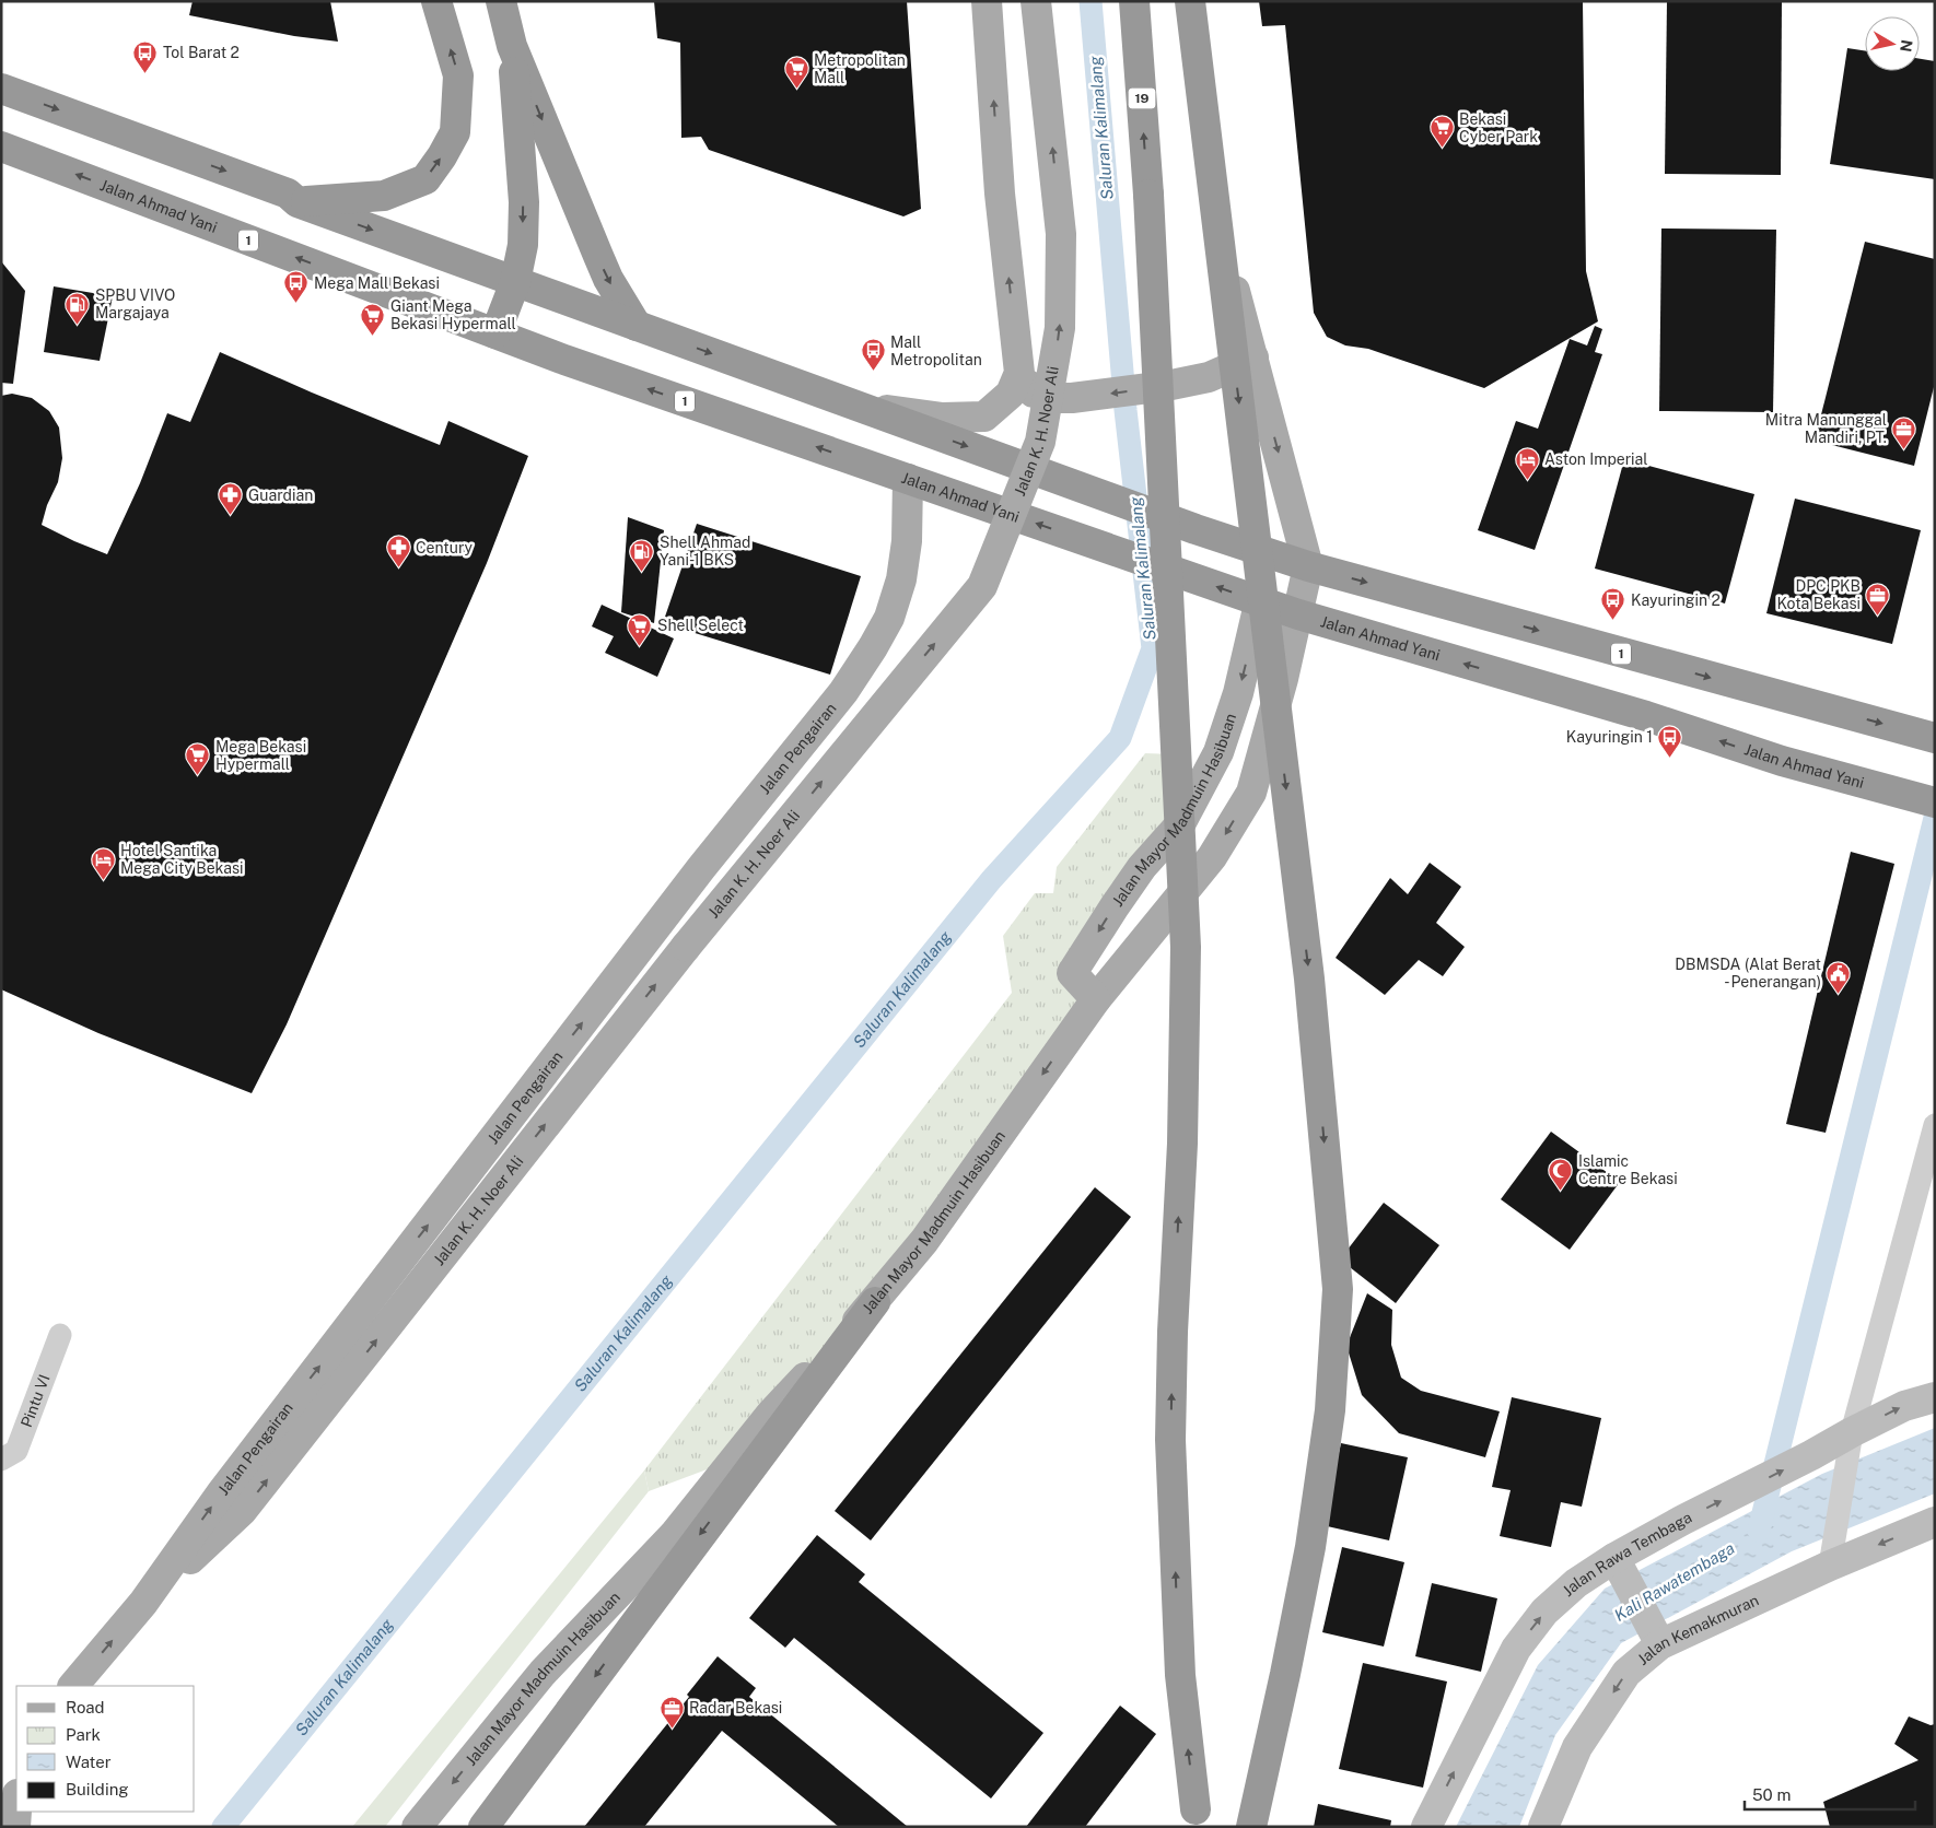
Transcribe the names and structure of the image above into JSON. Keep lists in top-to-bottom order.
{
  "streets": {
    "highway": ["19", "Jalan Ahmad Yani", "1"],
    "main road": ["Jalan K. H. Noer Ali", "Jalan Pengairan", "Jalan Mayor Madmuin Hasibuan"],
    "street": ["Pintu VI", "Jalan Rawa Tembaga", "Jalan Kemakmuran"]
  },
  "crossings": [
    ["19", "Jalan Mayor Madmuin Hasibuan"],
    ["Jalan Ahmad Yani", "Jalan Pengairan"],
    ["Jalan Ahmad Yani", "Jalan Mayor Madmuin Hasibuan"],
    ["1", "Jalan Mayor Madmuin Hasibuan"],
    ["Jalan K. H. Noer Ali", "Jalan Pengairan"]
  ],
  "one_way": [
    "Jalan K. H. Noer Ali",
    "Jalan Pengairan",
    "Jalan Mayor Madmuin Hasibuan",
    "Jalan Rawa Tembaga",
    "Jalan Kemakmuran"
  ],
  "water": ["Saluran Kalimalang", "Kali Rawatembaga"],
  "places": {
    "bus stop": [
      "Tol Barat 2",
      "Mega Mall Bekasi",
      "Mall Metropolitan",
      "Kayuringin 2",
      "Kayuringin 1"
    ],
    "supermarket": [
      "Metropolitan Mall",
      "Bekasi Cyber Park",
      "Giant Mega Bekasi Hypermall",
      "Shell Select",
      "Mega Bekasi Hypermall"
    ],
    "fuel station": ["SPBU VIVO Margajaya", "Shell Ahmad Yani-1 BKS"],
    "office": ["Mitra Manunggal Mandiri, PT.", "DPC PKB Kota Bekasi", "Radar Bekasi"],
    "hotel": ["Aston Imperial", "Hotel Santika Mega City Bekasi"],
    "pharmacy": ["Guardian", "Century"],
    "public building": ["DBMSDA (Alat Berat - Penerangan)"],
    "mosque": ["Islamic Centre Bekasi"]
  },
  "legend": [
    "Road",
    "Park",
    "Water",
    "Building"
  ],
  "scale_bar": "50 m",
  "north": "right"
}
